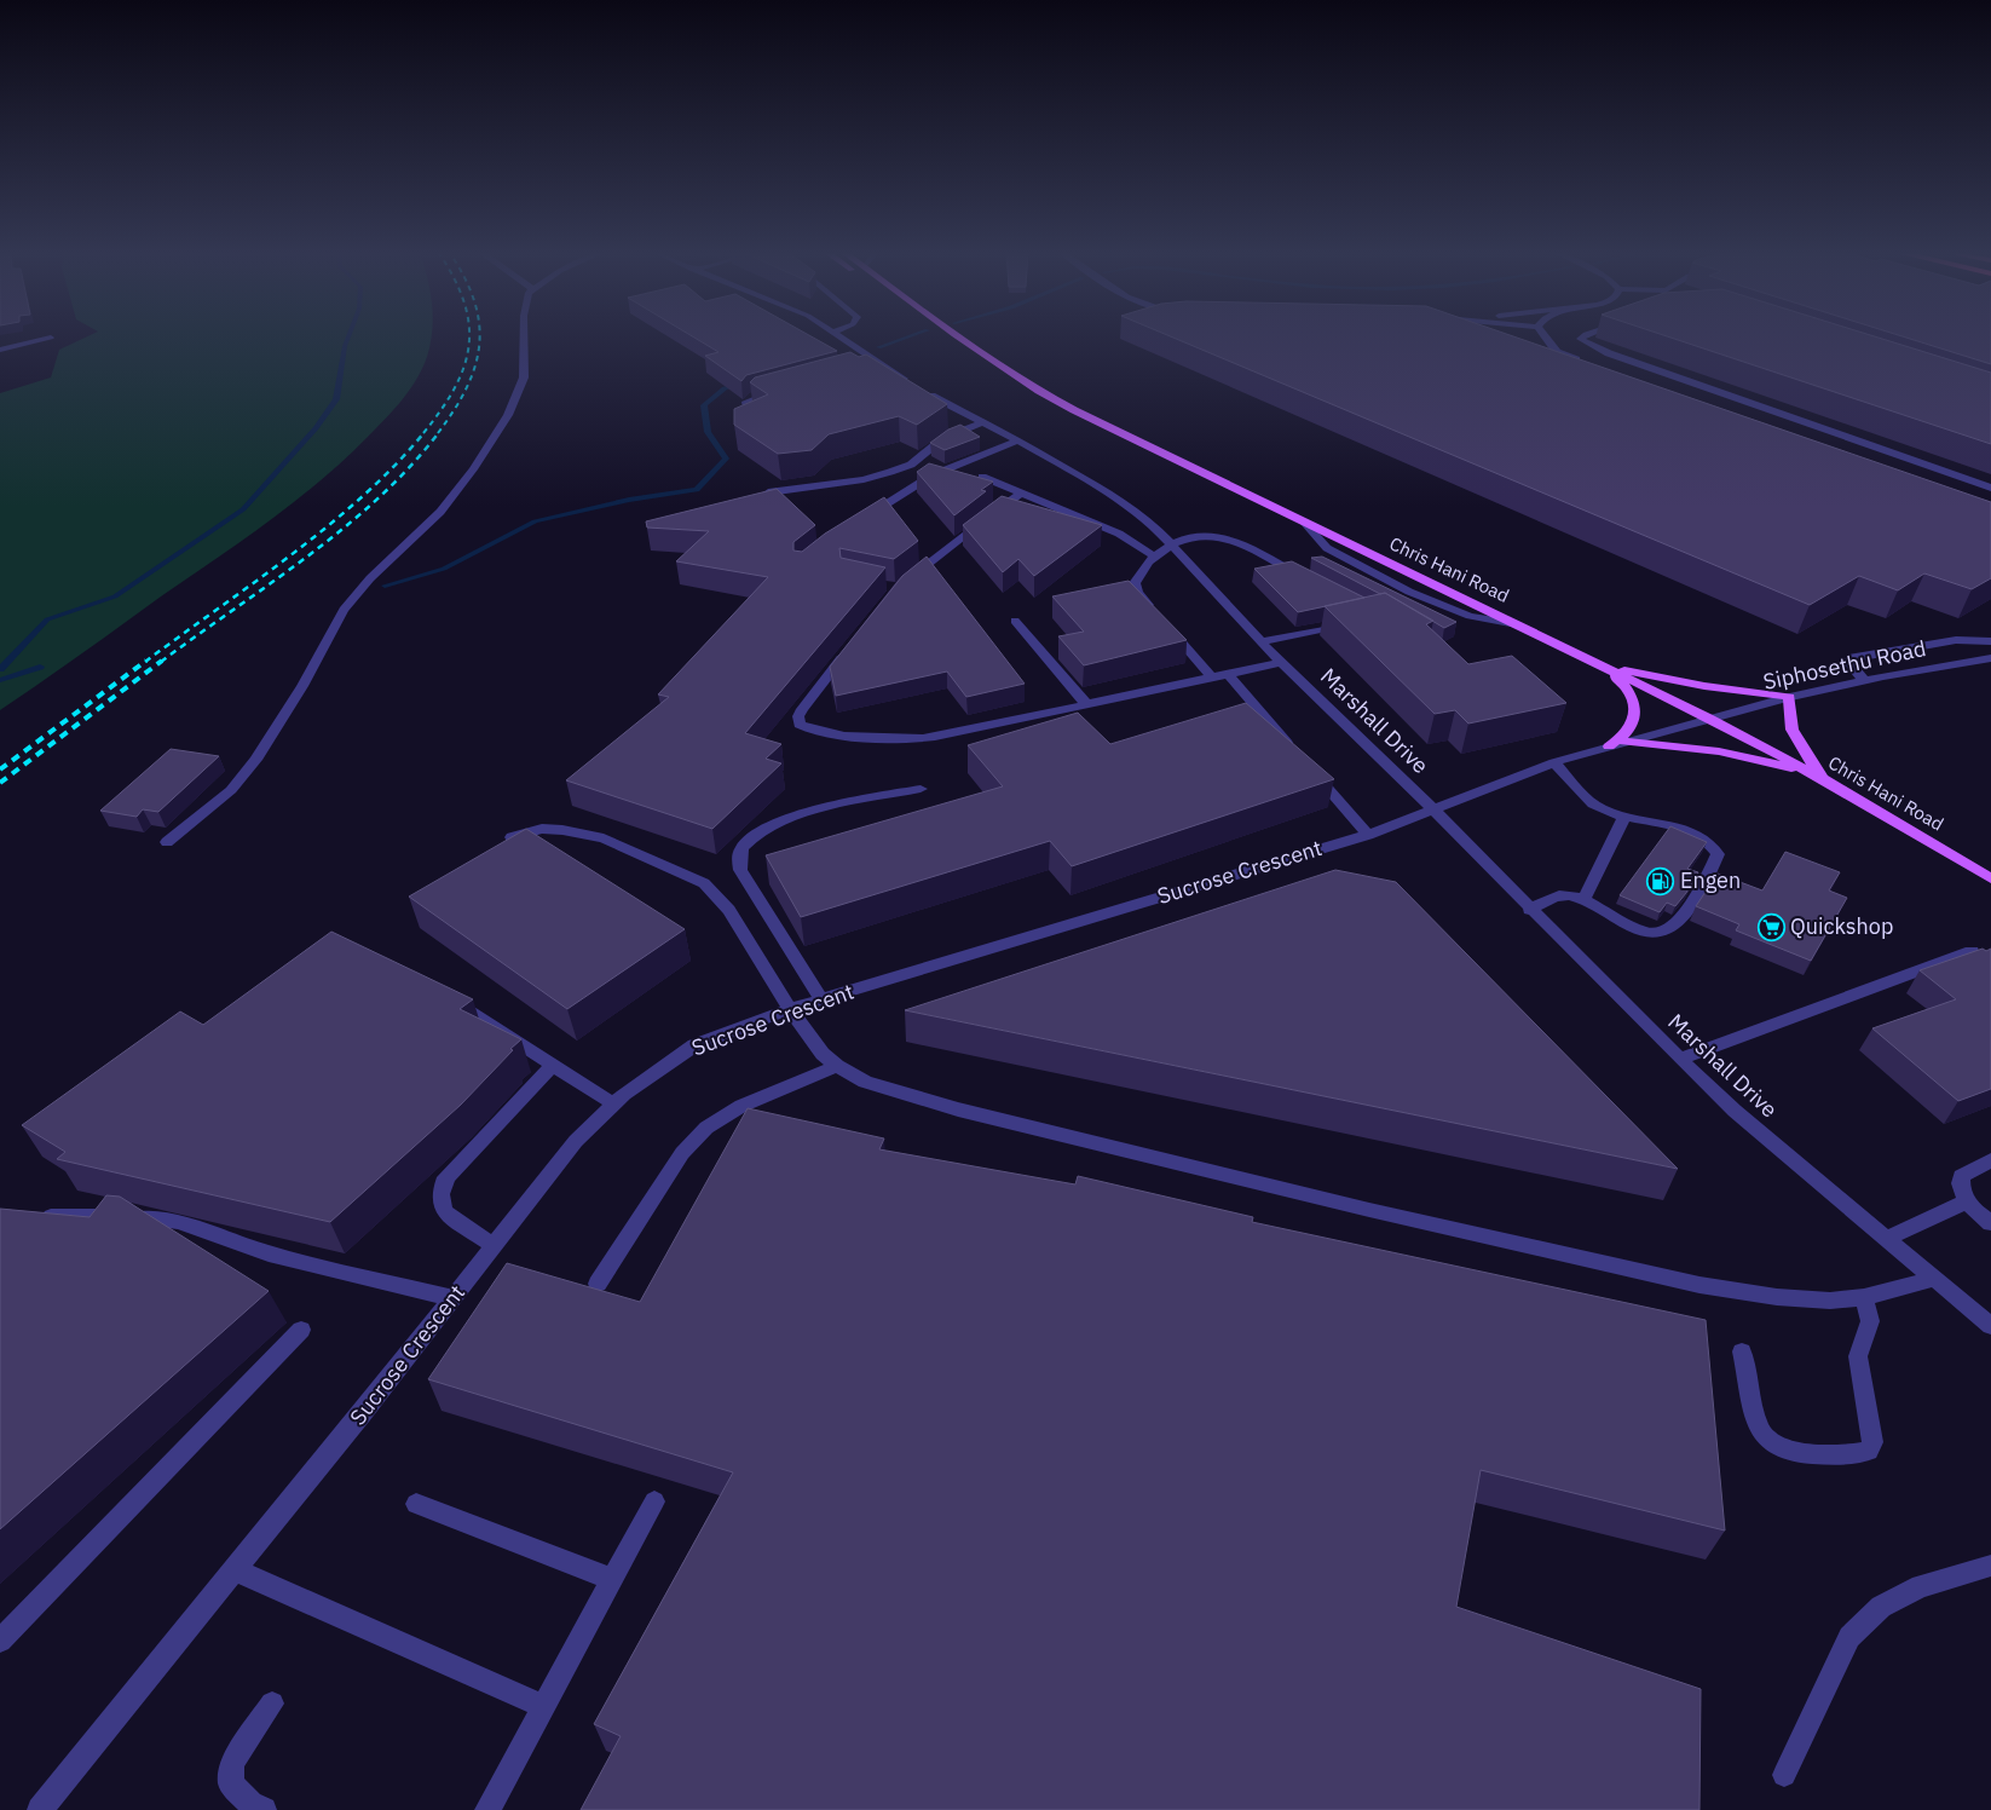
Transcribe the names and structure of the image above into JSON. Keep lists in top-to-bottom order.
{
  "streets": {
    "main road": ["Chris Hani Road"],
    "street": ["Siphosethu Road", "Marshall Drive", "Sucrose Crescent"]
  },
  "crossings": [
    ["Chris Hani Road", "Siphosethu Road"],
    ["Chris Hani Road", "Sucrose Crescent"],
    ["Siphosethu Road", "Sucrose Crescent"],
    ["Marshall Drive", "Sucrose Crescent"]
  ],
  "places": {
    "fuel station": ["Engen"],
    "supermarket": ["Quickshop"]
  }
}
